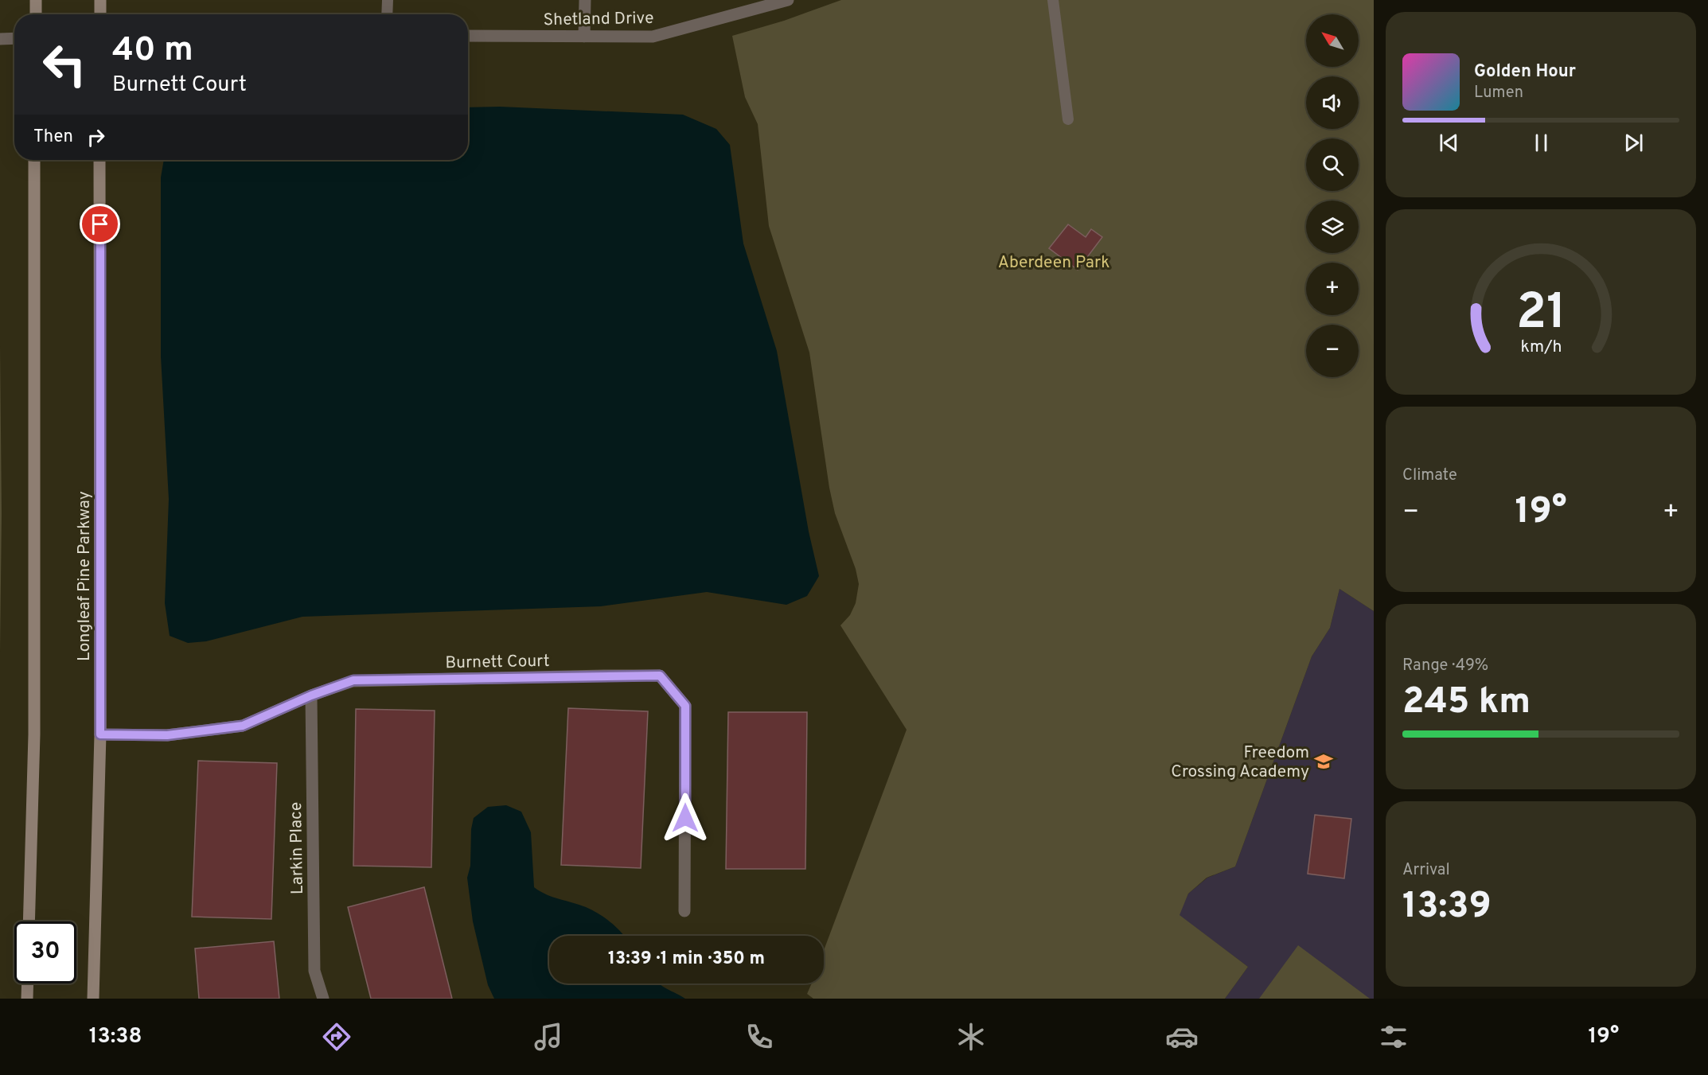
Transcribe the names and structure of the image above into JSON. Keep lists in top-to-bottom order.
{
  "streets": {
    "main road": ["Longleaf Pine Parkway"],
    "street": ["Shetland Drive", "Burnett Court", "Larkin Place"]
  },
  "crossings": [
    ["Longleaf Pine Parkway", "Burnett Court"],
    ["Burnett Court", "Larkin Place"]
  ],
  "parks": ["Aberdeen Park"],
  "places": {
    "school or university": ["Freedom Crossing Academy"]
  },
  "north": "top left",
  "page": {
    "map_buttons": ["+", "−"],
    "turn": ["40 m", "Burnett Court"],
    "song": ["Golden Hour", "Lumen"],
    "then": "Then",
    "tile": [
      "Climate",
      ["Range · 49%", "245 km"],
      ["Arrival", "13:39"]
    ],
    "heat": ["−", "19°", "+"],
    "limit": "30",
    "trip": "13:39 · 1 min · 350 m",
    "tabs": ["13:38", "19°"],
    "gauge": ["21", "km/h"]
  }
}
